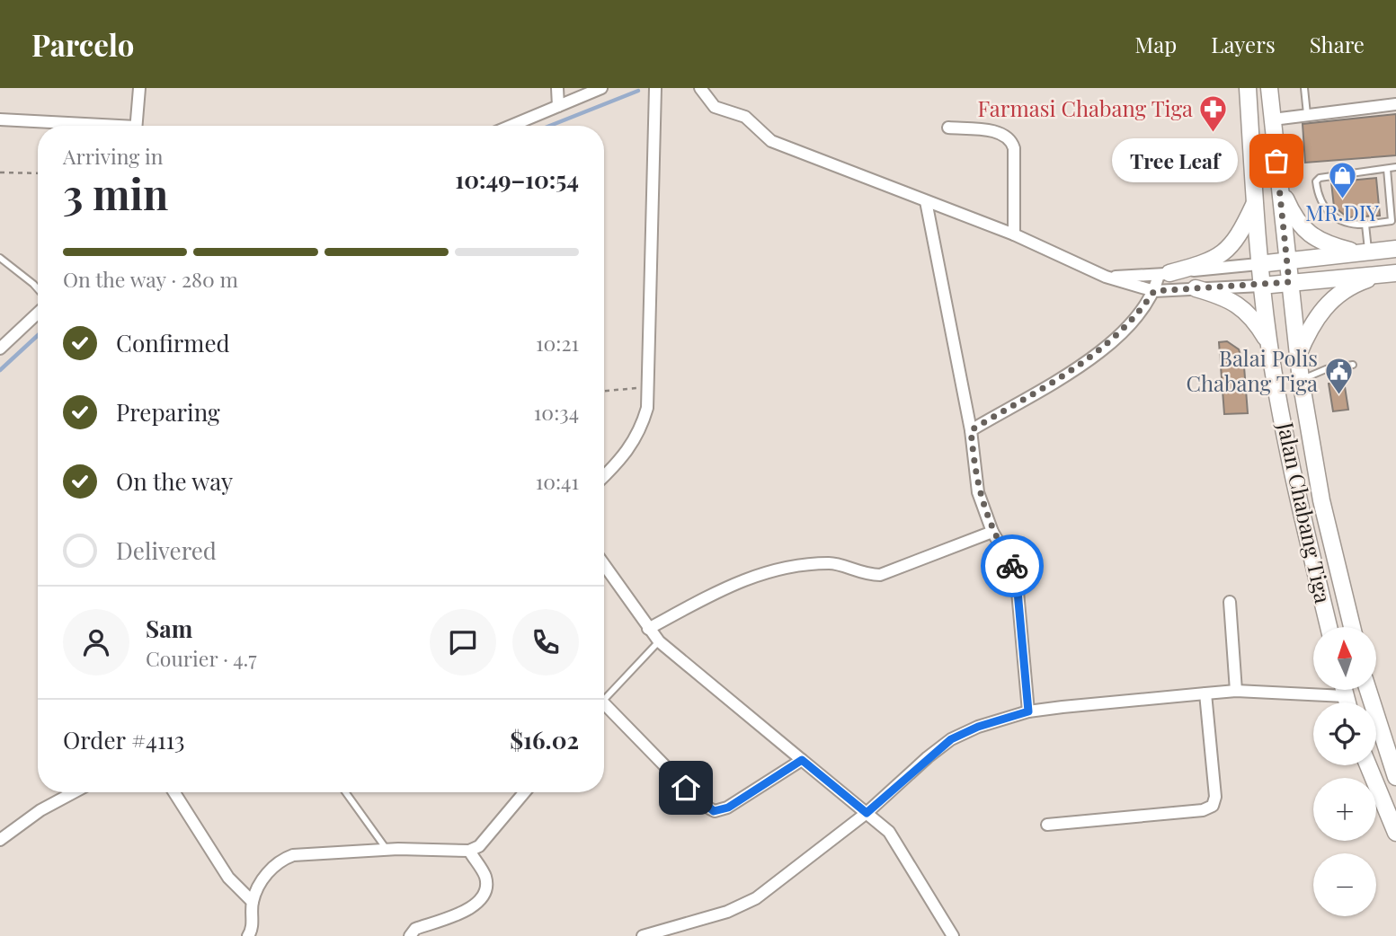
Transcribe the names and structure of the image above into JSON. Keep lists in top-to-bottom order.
{
  "streets": {
    "main road": ["Jalan Chabang Tiga"]
  },
  "places": {
    "pharmacy": ["Farmasi Chabang Tiga"],
    "other": ["Tree Leaf"],
    "shop": ["MR.DIY"],
    "public building": ["Balai Polis Chabang Tiga"]
  },
  "north": "top",
  "page": {
    "header": "Parcelo",
    "nav": ["Map", "Layers", "Share"],
    "heading": ["3 min", "Arriving in", "10:49–10:54"],
    "panel": [
      "Sam",
      "Courier · 4.7",
      "Order #4113",
      "$16.02"
    ],
    "bubble": "Tree Leaf",
    "bar": "On the way · 280 m",
    "list": [
      ["Confirmed", "10:21"],
      ["Preparing", "10:34"],
      ["On the way", "10:41"],
      "Delivered"
    ],
    "map_buttons": ["+", "−"]
  }
}
